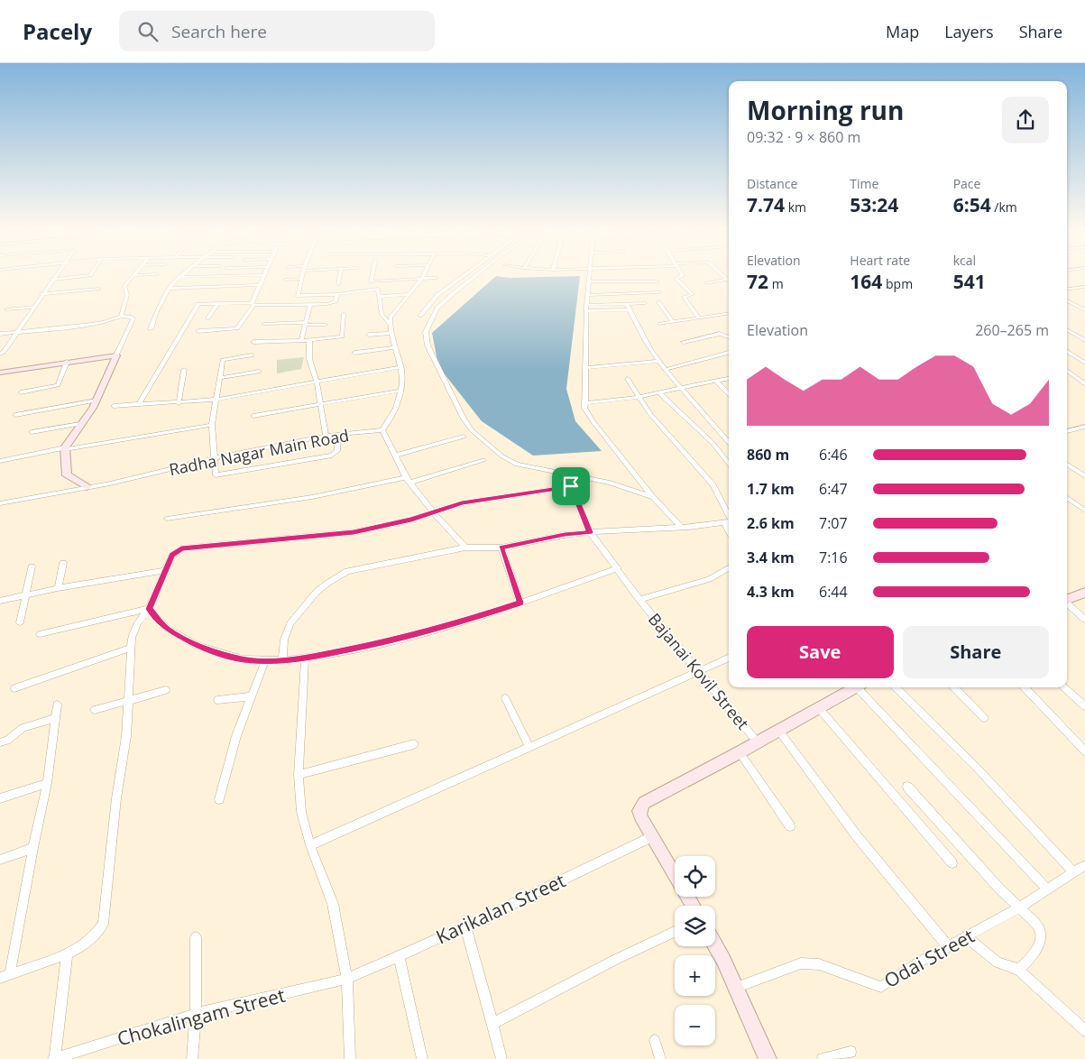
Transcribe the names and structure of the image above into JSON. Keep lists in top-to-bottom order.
{
  "streets": {
    "street": [
      "Radha Nagar Main Road",
      "Bajanai Kovil Street",
      "Karikalan Street",
      "Odai Street",
      "Chokalingam Street"
    ]
  },
  "crossings": [
    ["Karikalan Street", "Chokalingam Street"]
  ],
  "page": {
    "header": "Pacely",
    "search": "Search here",
    "nav": ["Map", "Layers", "Share"],
    "heading": ["Morning run", "09:32 · 9 × 860 m"],
    "stats": [
      ["Distance", "7.74 km"],
      ["Time", "53:24"],
      ["Pace", "6:54 /km"],
      ["Elevation", "72 m"],
      ["Heart rate", "164 bpm"],
      ["kcal", "541"]
    ],
    "chart": ["Elevation", "260–265 m"],
    "list": [
      {
        "name": "860 m",
        "note": "6:46"
      },
      {
        "name": "1.7 km",
        "note": "6:47"
      },
      {
        "name": "2.6 km",
        "note": "7:07"
      },
      {
        "name": "3.4 km",
        "note": "7:16"
      },
      {
        "name": "4.3 km",
        "note": "6:44"
      }
    ],
    "buttons": ["Save", "Share"],
    "map_buttons": ["+", "−"]
  }
}
